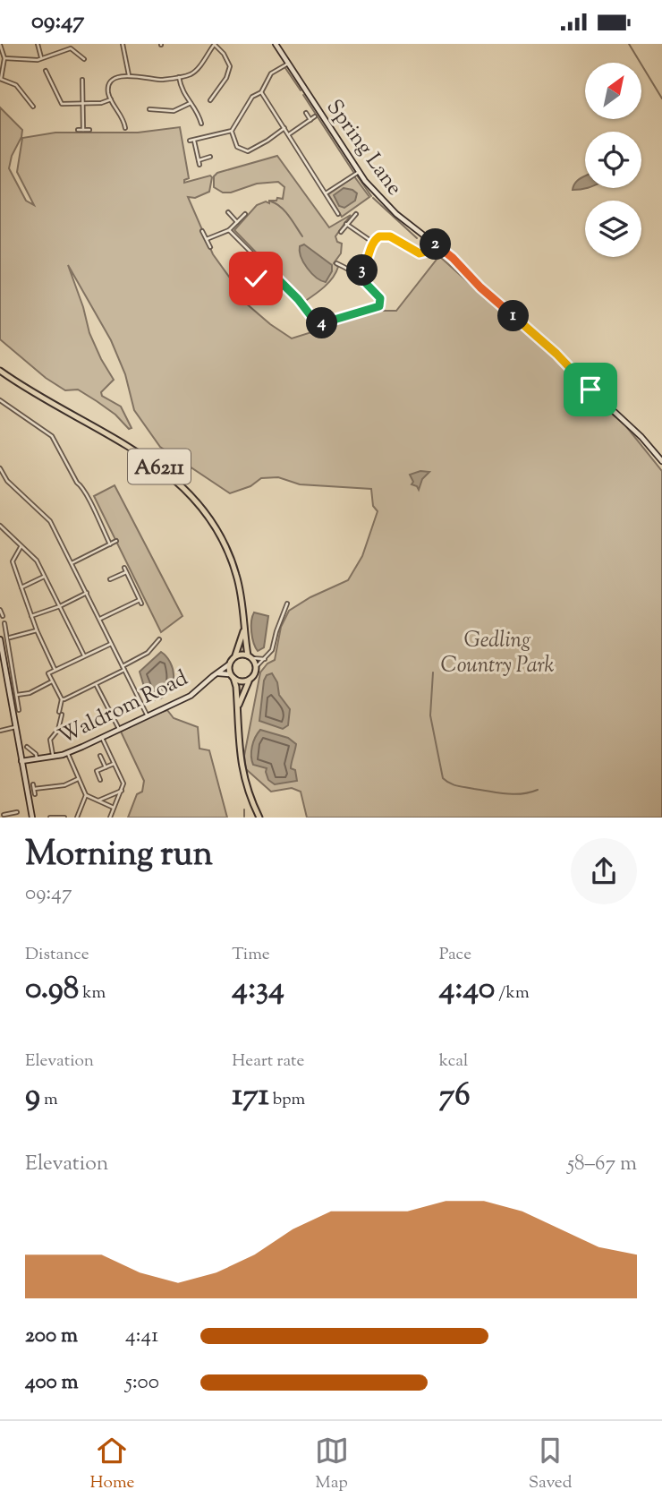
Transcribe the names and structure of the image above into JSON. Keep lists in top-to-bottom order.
{
  "streets": {
    "main road": ["A6211"],
    "street": ["Spring Lane", "Waldrom Road"]
  },
  "crossings": [
    ["A6211", "Waldrom Road"]
  ],
  "parks": ["Gedling Country Park"],
  "north": "top right",
  "page": {
    "status": "09:47",
    "pins": [
      "2",
      "3",
      "1",
      "4"
    ],
    "heading": ["Morning run", "09:47"],
    "stats": [
      ["Distance", "0.98 km"],
      ["Time", "4:34"],
      ["Pace", "4:40 /km"],
      ["Elevation", "9 m"],
      ["Heart rate", "171 bpm"],
      ["kcal", "76"]
    ],
    "chart": ["Elevation", "58–67 m"],
    "list": [
      {
        "name": "200 m",
        "note": "4:41"
      },
      {
        "name": "400 m",
        "note": "5:00"
      }
    ],
    "tabs": ["Home", "Map", "Saved"]
  }
}
